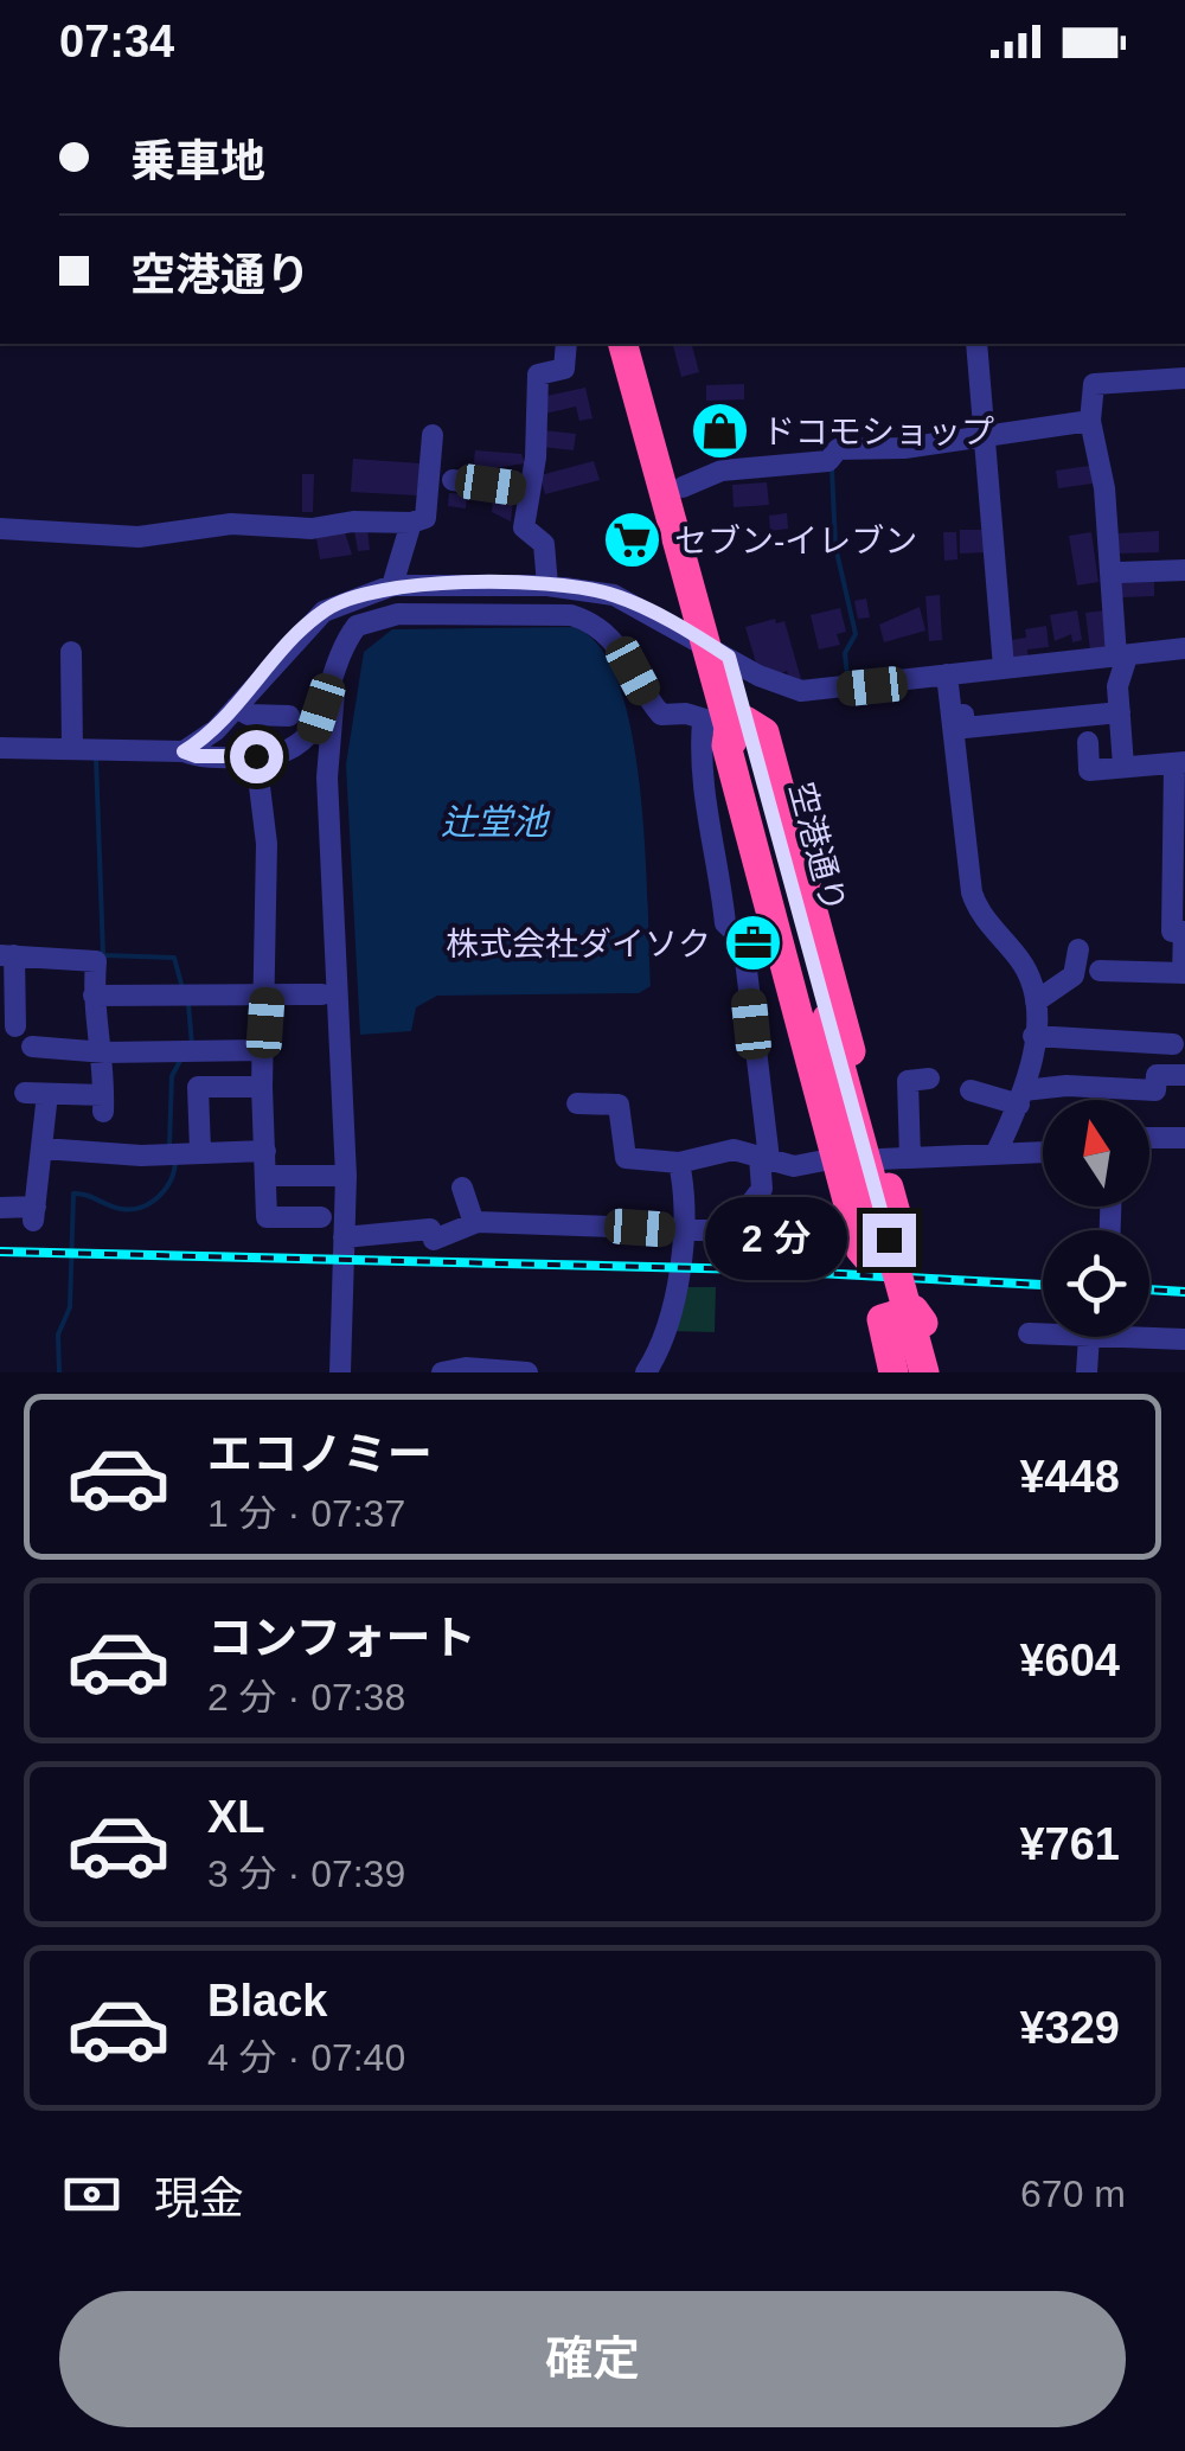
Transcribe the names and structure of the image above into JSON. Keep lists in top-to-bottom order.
{
  "streets": {
    "highway": ["空港通り"]
  },
  "water": ["辻堂池"],
  "places": {
    "shop": ["ドコモショップ"],
    "supermarket": ["セブン-イレブン"],
    "office": ["株式会社ダイソク"]
  },
  "north": "top",
  "page": {
    "status": "07:34",
    "banner": ["乗車地", "空港通り"],
    "bubble": "2 分",
    "list": [
      {
        "name": "エコノミー",
        "note": "1 分 · 07:37",
        "value": "¥448"
      },
      {
        "name": "コンフォート",
        "note": "2 分 · 07:38",
        "value": "¥604"
      },
      {
        "name": "XL",
        "note": "3 分 · 07:39",
        "value": "¥761"
      },
      {
        "name": "Black",
        "note": "4 分 · 07:40",
        "value": "¥329"
      }
    ],
    "pay": ["現金", "670 m"],
    "buttons": "確定"
  }
}
